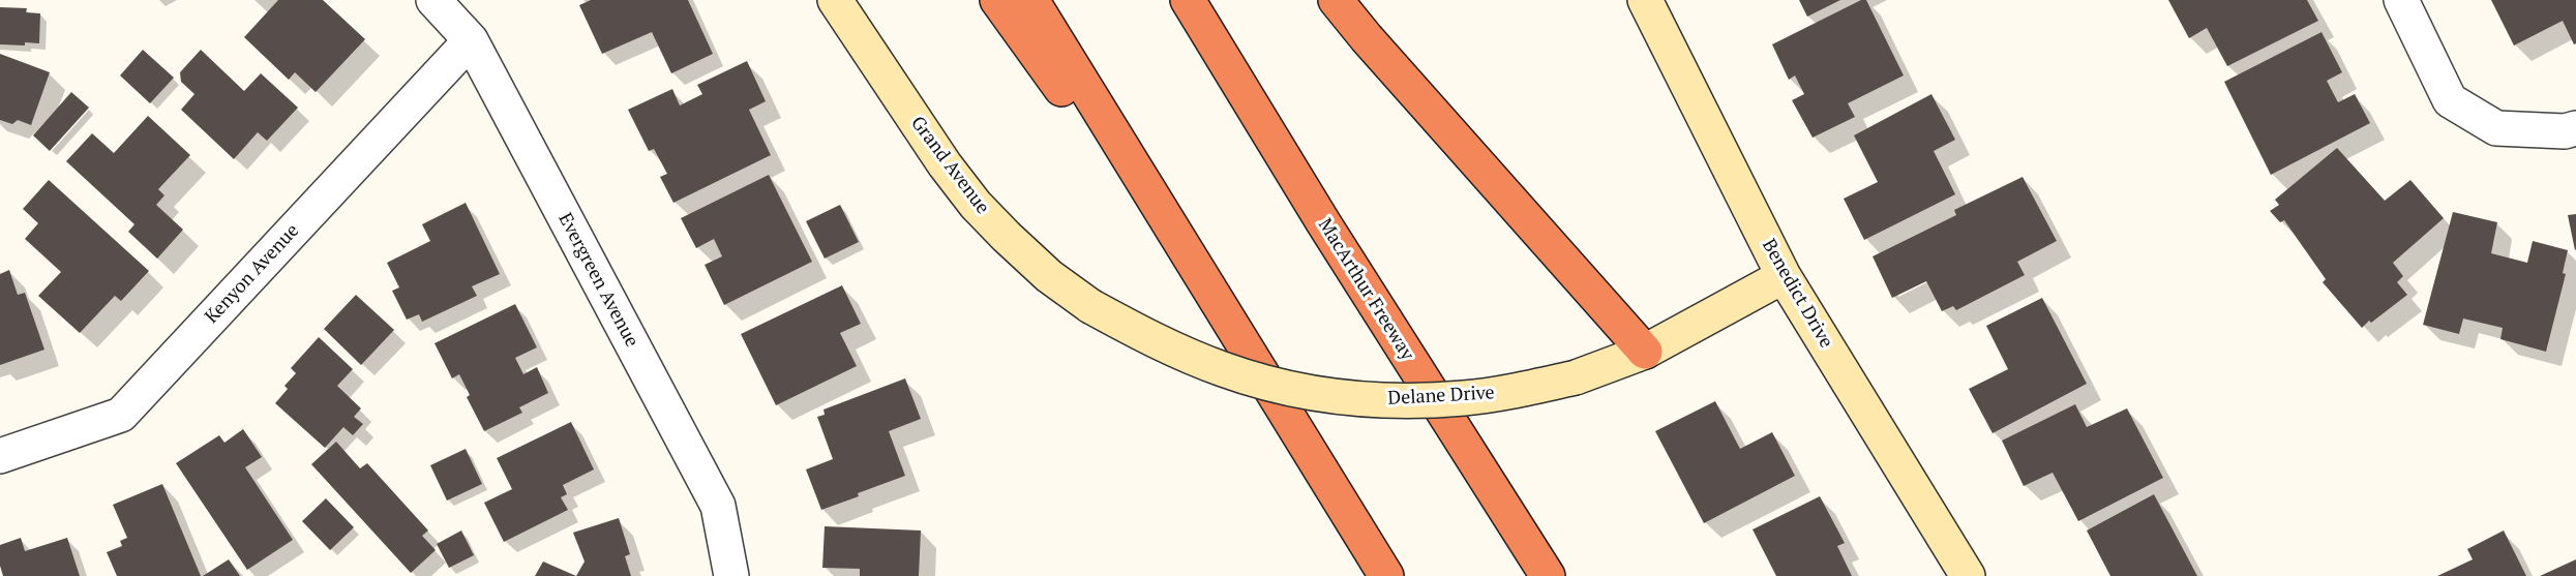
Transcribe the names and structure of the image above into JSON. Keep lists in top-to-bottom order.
{
  "streets": {
    "highway": ["MacArthur Freeway"],
    "street": [
      "Grand Avenue",
      "Kenyon Avenue",
      "Evergreen Avenue",
      "Benedict Drive",
      "Delane Drive"
    ]
  },
  "crossings": [
    ["Grand Avenue", "Delane Drive"],
    ["Kenyon Avenue", "Evergreen Avenue"],
    ["Benedict Drive", "Delane Drive"]
  ]
}
